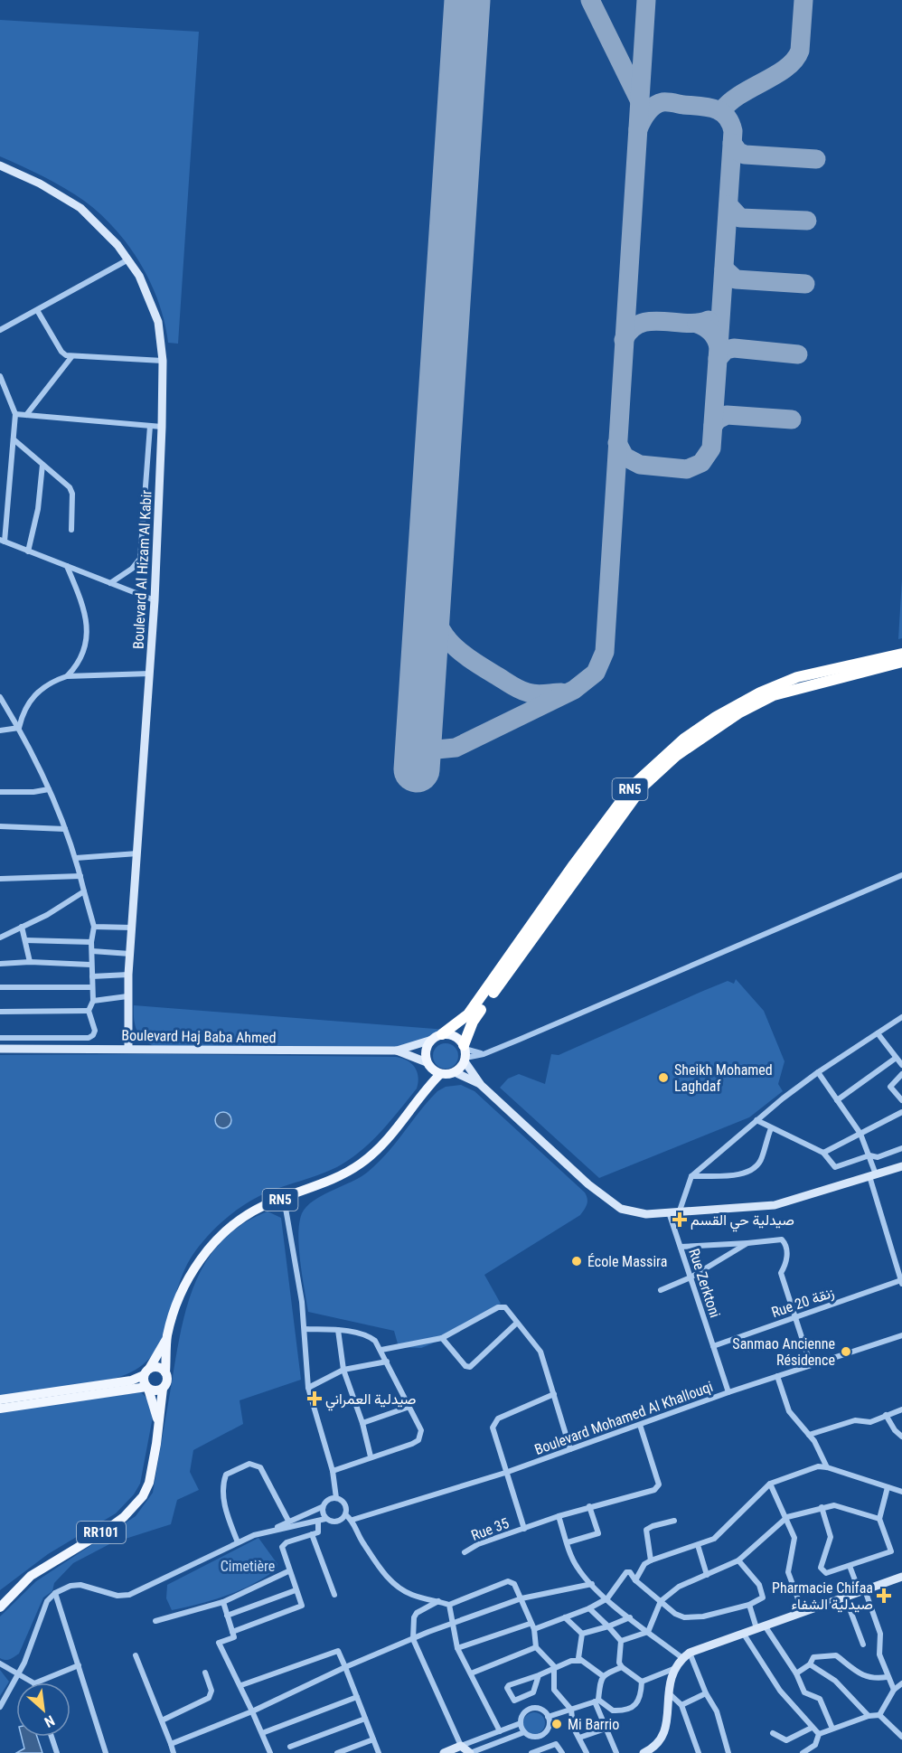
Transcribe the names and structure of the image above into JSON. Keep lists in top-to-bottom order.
{
  "streets": {
    "highway": ["RN5"],
    "main road": ["Boulevard Al Hizam Al Kabir", "Boulevard Haj Baba Ahmed", "RR101"],
    "street": [
      "Rue Zerktoni",
      "Rue 20 زنقة",
      "Boulevard Mohamed Al Khallouqi",
      "Rue 35"
    ]
  },
  "crossings": [
    ["Boulevard Al Hizam Al Kabir", "Boulevard Haj Baba Ahmed"],
    ["RN5", "RR101"],
    ["Rue Zerktoni", "Rue 20 زنقة"],
    ["Rue Zerktoni", "Boulevard Mohamed Al Khallouqi"],
    ["Boulevard Mohamed Al Khallouqi", "Rue 35"]
  ],
  "parks": ["Cimetière"],
  "places": {
    "other": [
      "Sheikh Mohamed Laghdaf",
      "École Massira",
      "Sanmao Ancienne Résidence",
      "Mi Barrio"
    ],
    "health": ["صيدلية حي القسم", "صيدلية العمراني", "Pharmacie Chifaa صيدلية الشفاء"]
  },
  "north": "bottom right"
}
